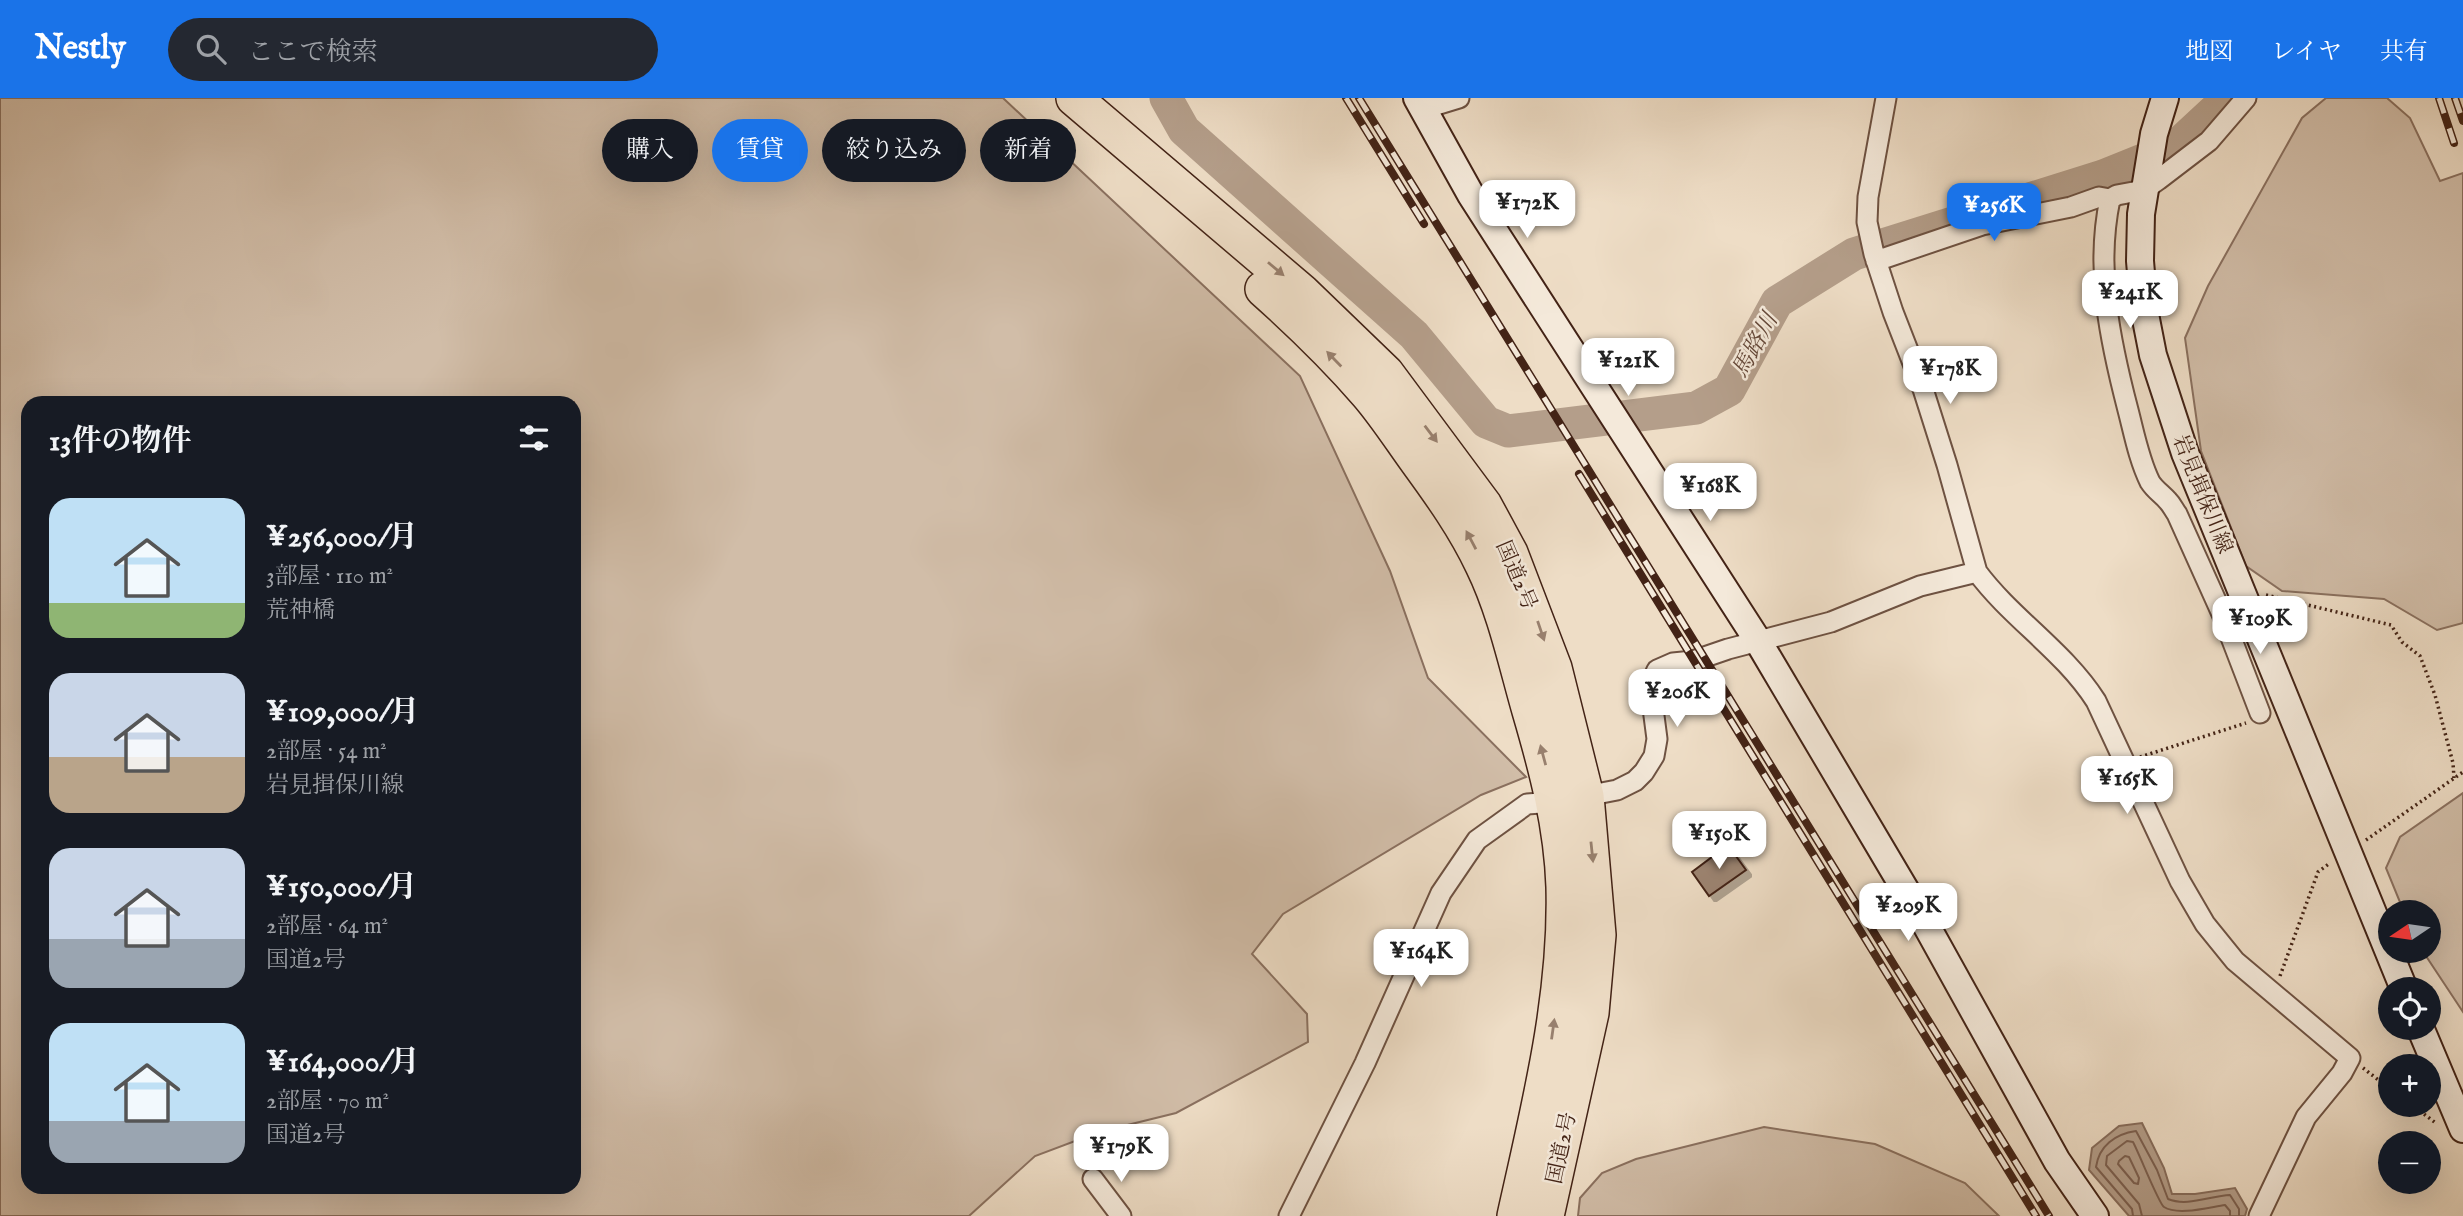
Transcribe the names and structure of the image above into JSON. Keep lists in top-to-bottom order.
{
  "streets": {
    "highway": ["国道2号"],
    "street": ["岩見揖保川線"]
  },
  "water": ["馬路川"],
  "north": "left",
  "page": {
    "header": "Nestly",
    "search": "ここで検索",
    "nav": ["地図", "レイヤ", "共有"],
    "chip": [
      "購入",
      "賃貸",
      "絞り込み",
      "新着"
    ],
    "price": [
      "¥172K",
      "¥256K",
      "¥241K",
      "¥121K",
      "¥178K",
      "¥168K",
      "¥109K",
      "¥206K",
      "¥165K",
      "¥150K",
      "¥209K",
      "¥164K",
      "¥179K"
    ],
    "heading": "13件の物件",
    "list": [
      {
        "name": "¥256,000/月",
        "note": "3部屋 · 110 m² · 荒神橋"
      },
      {
        "name": "¥109,000/月",
        "note": "2部屋 · 54 m² · 岩見揖保川線"
      },
      {
        "name": "¥150,000/月",
        "note": "2部屋 · 64 m² · 国道2号"
      },
      {
        "name": "¥164,000/月",
        "note": "2部屋 · 70 m² · 国道2号"
      }
    ],
    "map_buttons": ["+", "−"]
  }
}
